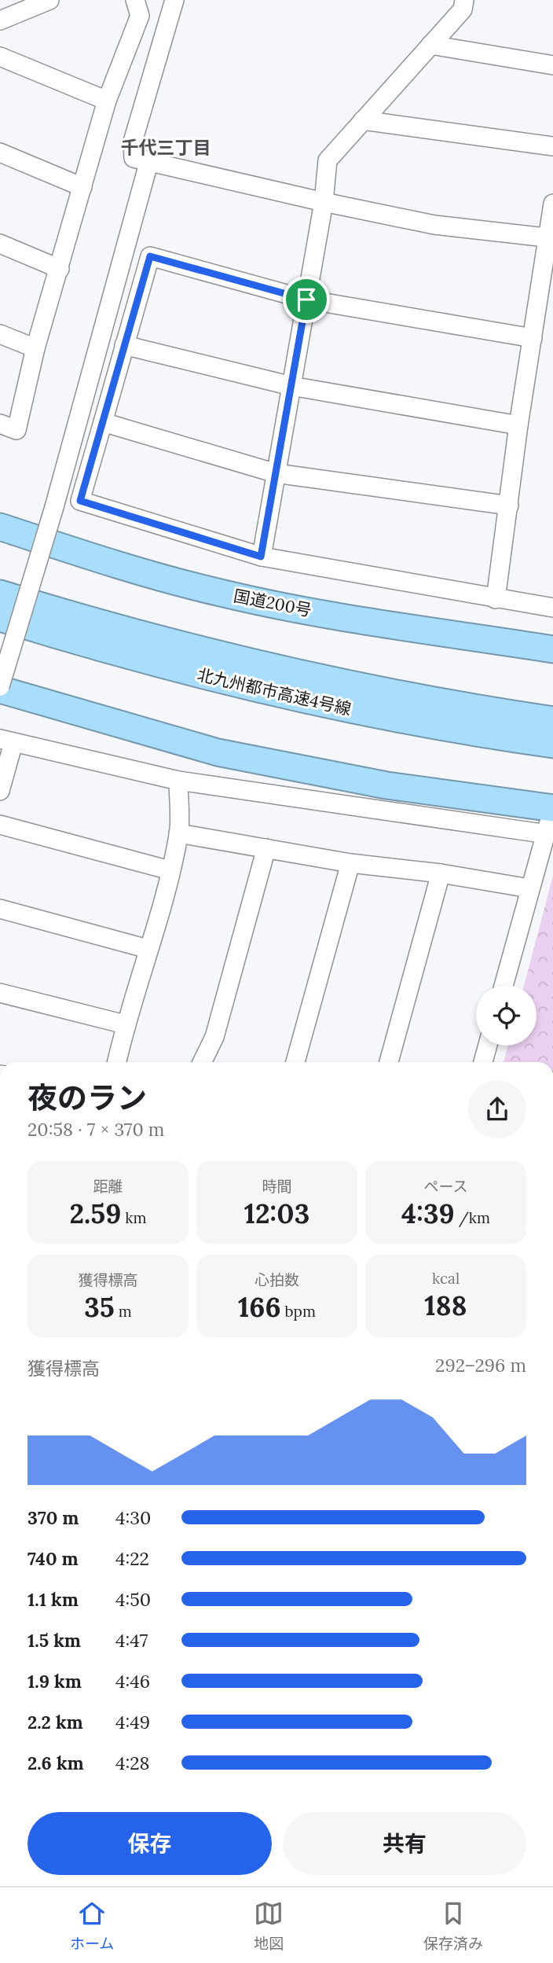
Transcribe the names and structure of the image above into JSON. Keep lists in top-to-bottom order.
{
  "streets": {
    "highway": ["国道200号", "北九州都市高速4号線"]
  },
  "districts": ["千代三丁目"],
  "page": {
    "heading": ["夜のラン", "20:58 · 7 × 370 m"],
    "stats": [
      ["距離", "2.59 km"],
      ["時間", "12:03"],
      ["ペース", "4:39 /km"],
      ["獲得標高", "35 m"],
      ["心拍数", "166 bpm"],
      ["kcal", "188"]
    ],
    "chart": ["獲得標高", "292–296 m"],
    "list": [
      {
        "name": "370 m",
        "note": "4:30"
      },
      {
        "name": "740 m",
        "note": "4:22"
      },
      {
        "name": "1.1 km",
        "note": "4:50"
      },
      {
        "name": "1.5 km",
        "note": "4:47"
      },
      {
        "name": "1.9 km",
        "note": "4:46"
      },
      {
        "name": "2.2 km",
        "note": "4:49"
      },
      {
        "name": "2.6 km",
        "note": "4:28"
      }
    ],
    "buttons": ["保存", "共有"],
    "tabs": ["ホーム", "地図", "保存済み"]
  }
}
